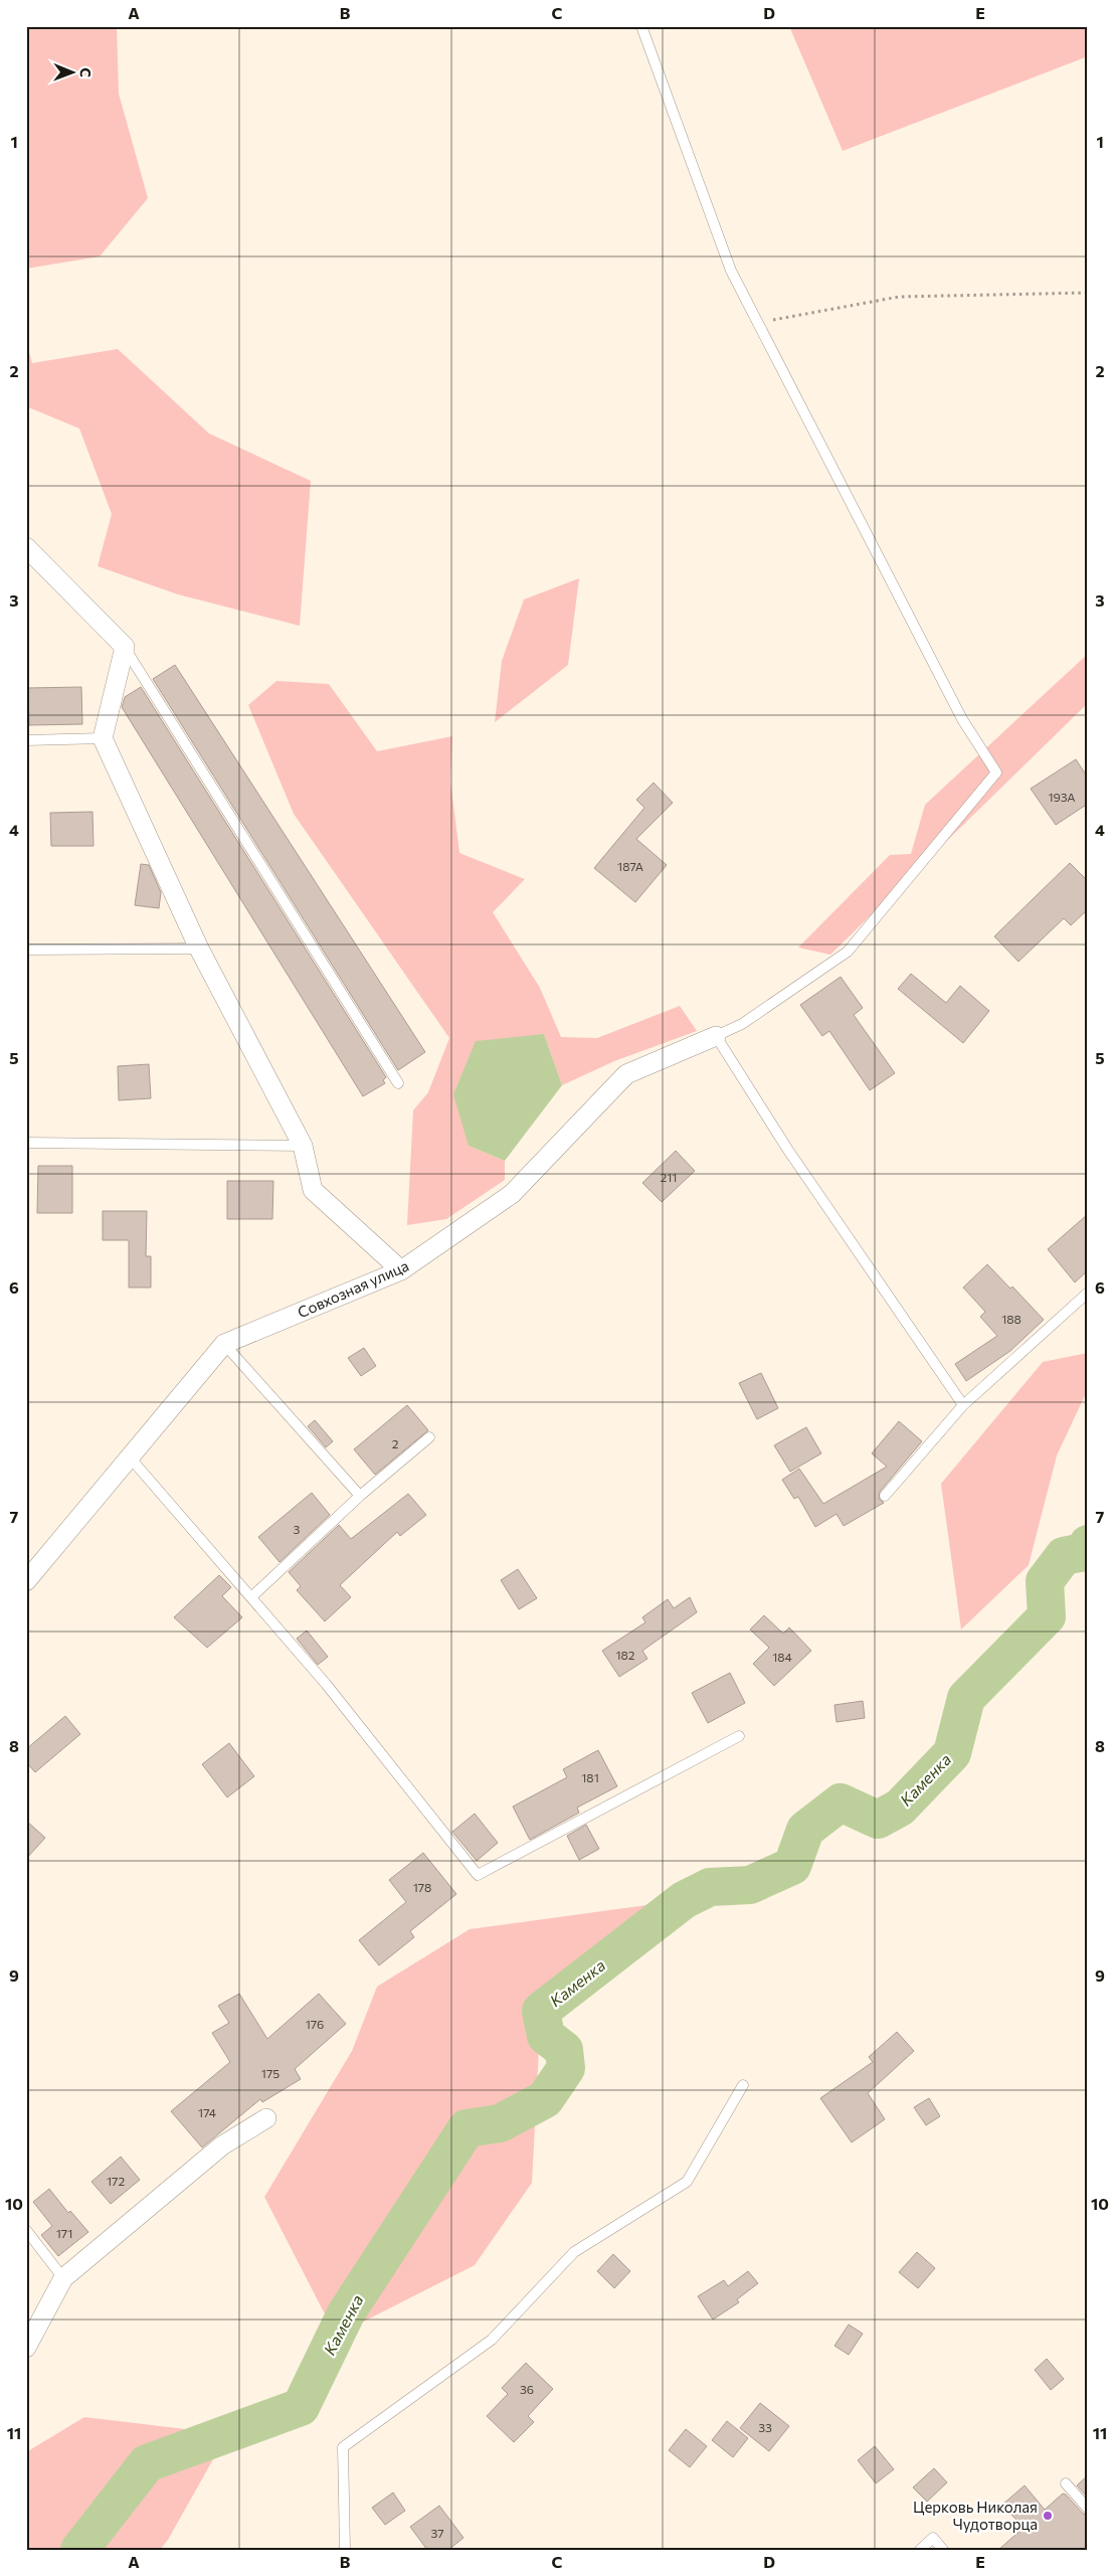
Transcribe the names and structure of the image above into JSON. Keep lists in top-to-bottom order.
{
  "streets": {
    "street": ["Совхозная улица"]
  },
  "water": ["Каменка"],
  "places": ["Церковь Николая Чудотворца"],
  "house_numbers": [
    "193А",
    "187А",
    "211",
    "188",
    "2",
    "3",
    "182",
    "184",
    "181",
    "178",
    "176",
    "175",
    "174",
    "172",
    "171",
    "36",
    "33",
    "37"
  ],
  "north": "right",
  "grid": {
    "columns": [
      "A",
      "B",
      "C",
      "D",
      "E"
    ],
    "rows": [
      "1",
      "2",
      "3",
      "4",
      "5",
      "6",
      "7",
      "8",
      "9",
      "10",
      "11"
    ]
  }
}
